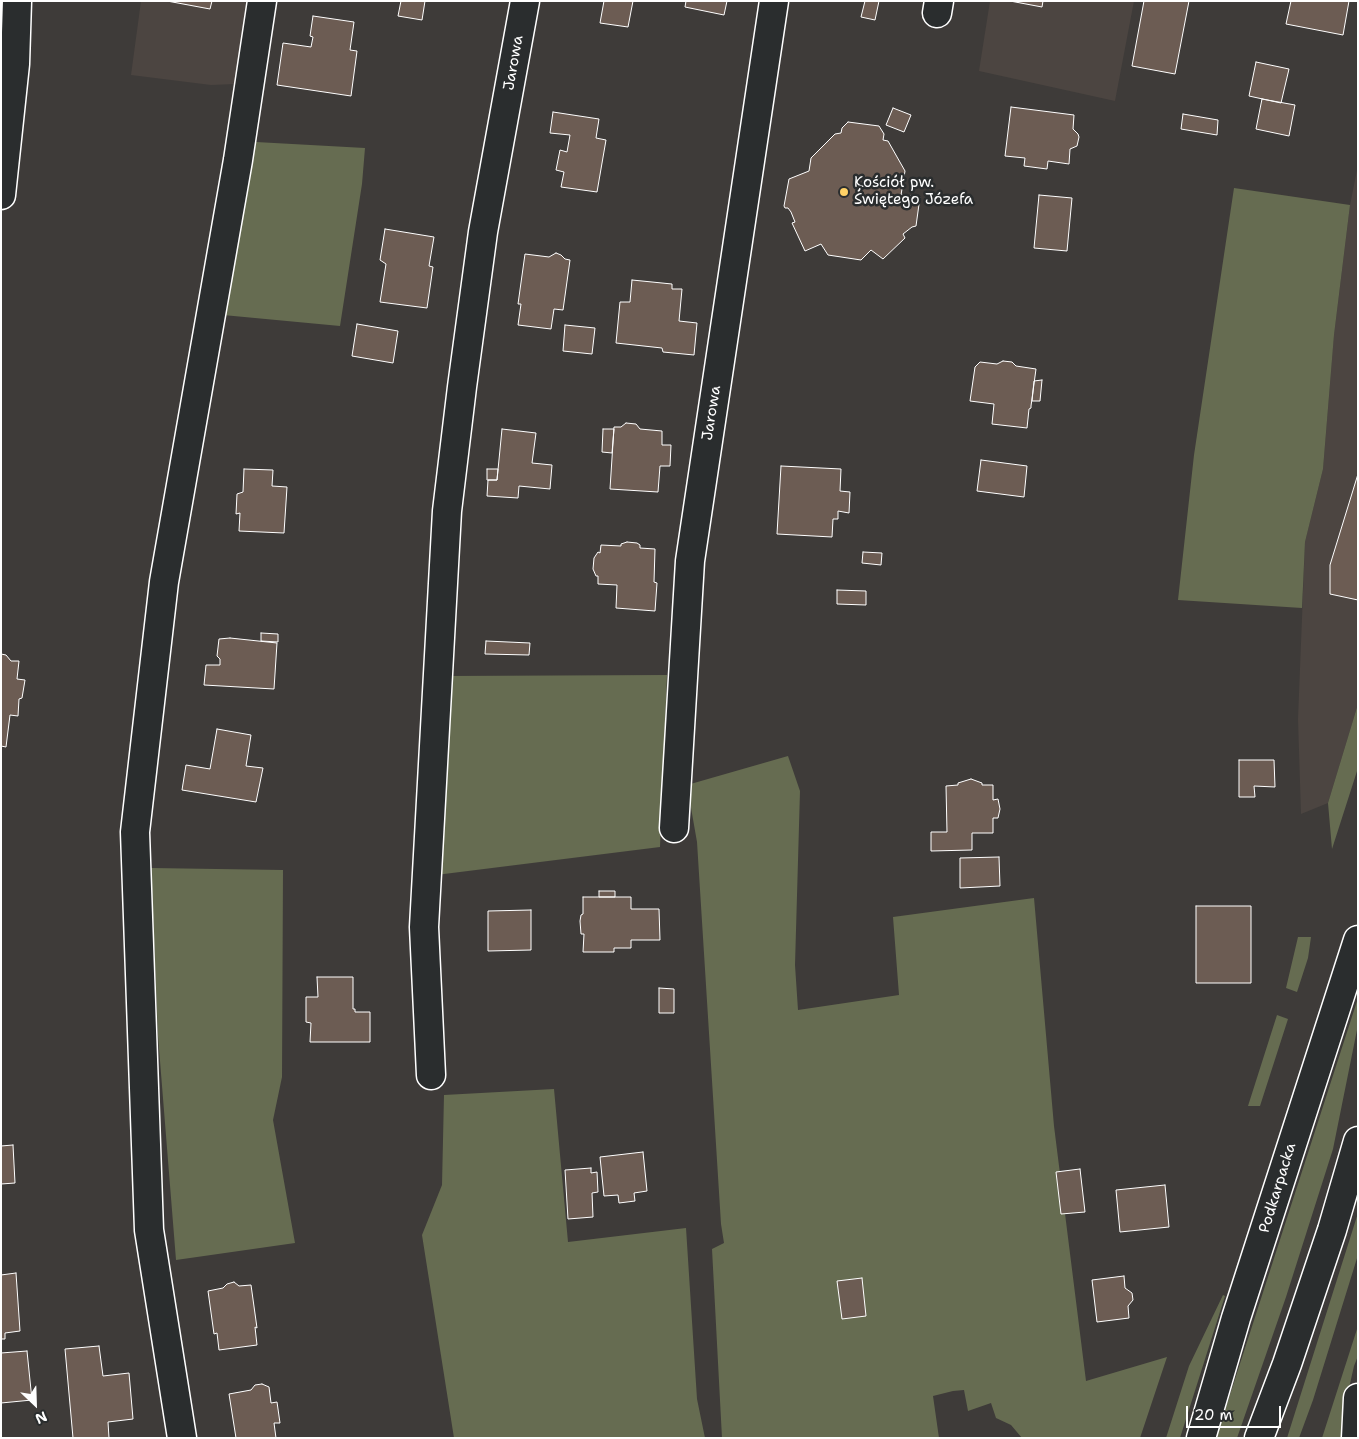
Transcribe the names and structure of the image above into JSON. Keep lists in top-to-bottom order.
{
  "streets": {
    "main road": ["Jarowa", "Podkarpacka"]
  },
  "places": ["Kościół pw. Świętego Józefa"],
  "scale_bar": "20 m",
  "north": "bottom right"
}
